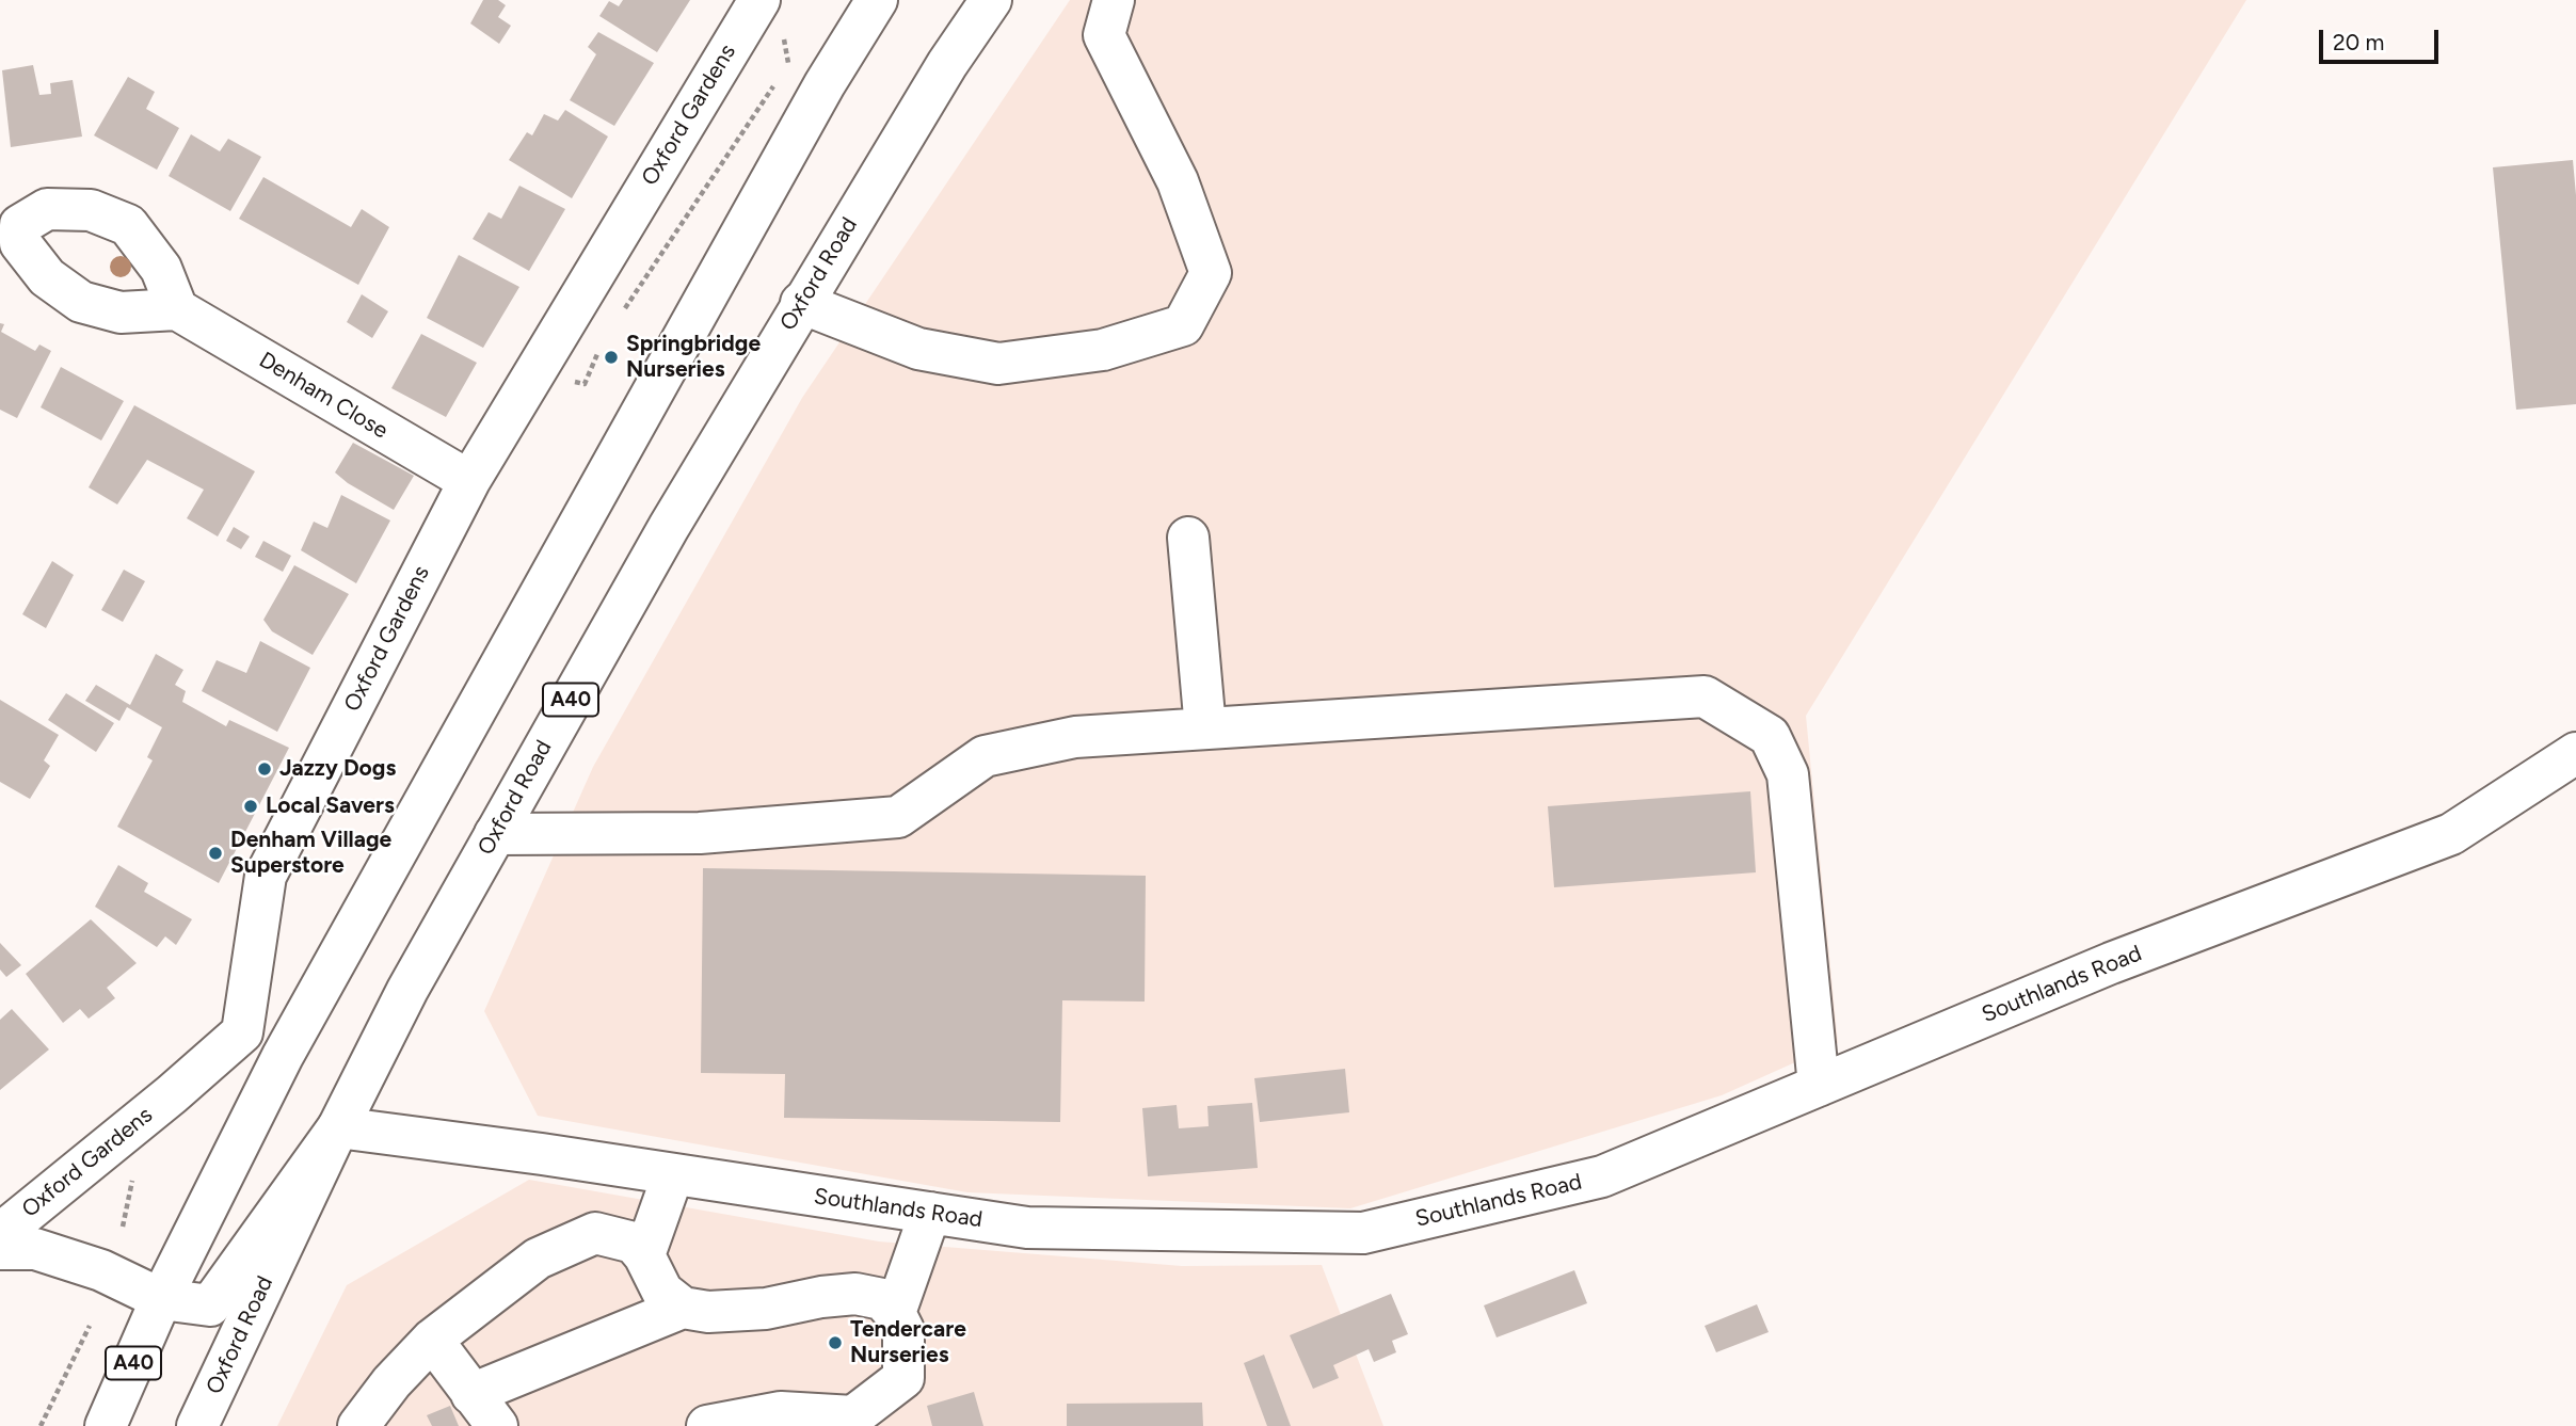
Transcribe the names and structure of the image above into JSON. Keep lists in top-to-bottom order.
{
  "streets": {
    "main road": [
      "Oxford Gardens",
      "Oxford Road",
      "Denham Close",
      "A40",
      "Southlands Road"
    ]
  },
  "crossings": [
    ["Oxford Gardens", "Denham Close"],
    ["Oxford Road", "Southlands Road"]
  ],
  "places": [
    "Springbridge Nurseries",
    "Jazzy Dogs",
    "Local Savers",
    "Denham Village Superstore",
    "Tendercare Nurseries"
  ],
  "scale_bar": "20 m"
}
